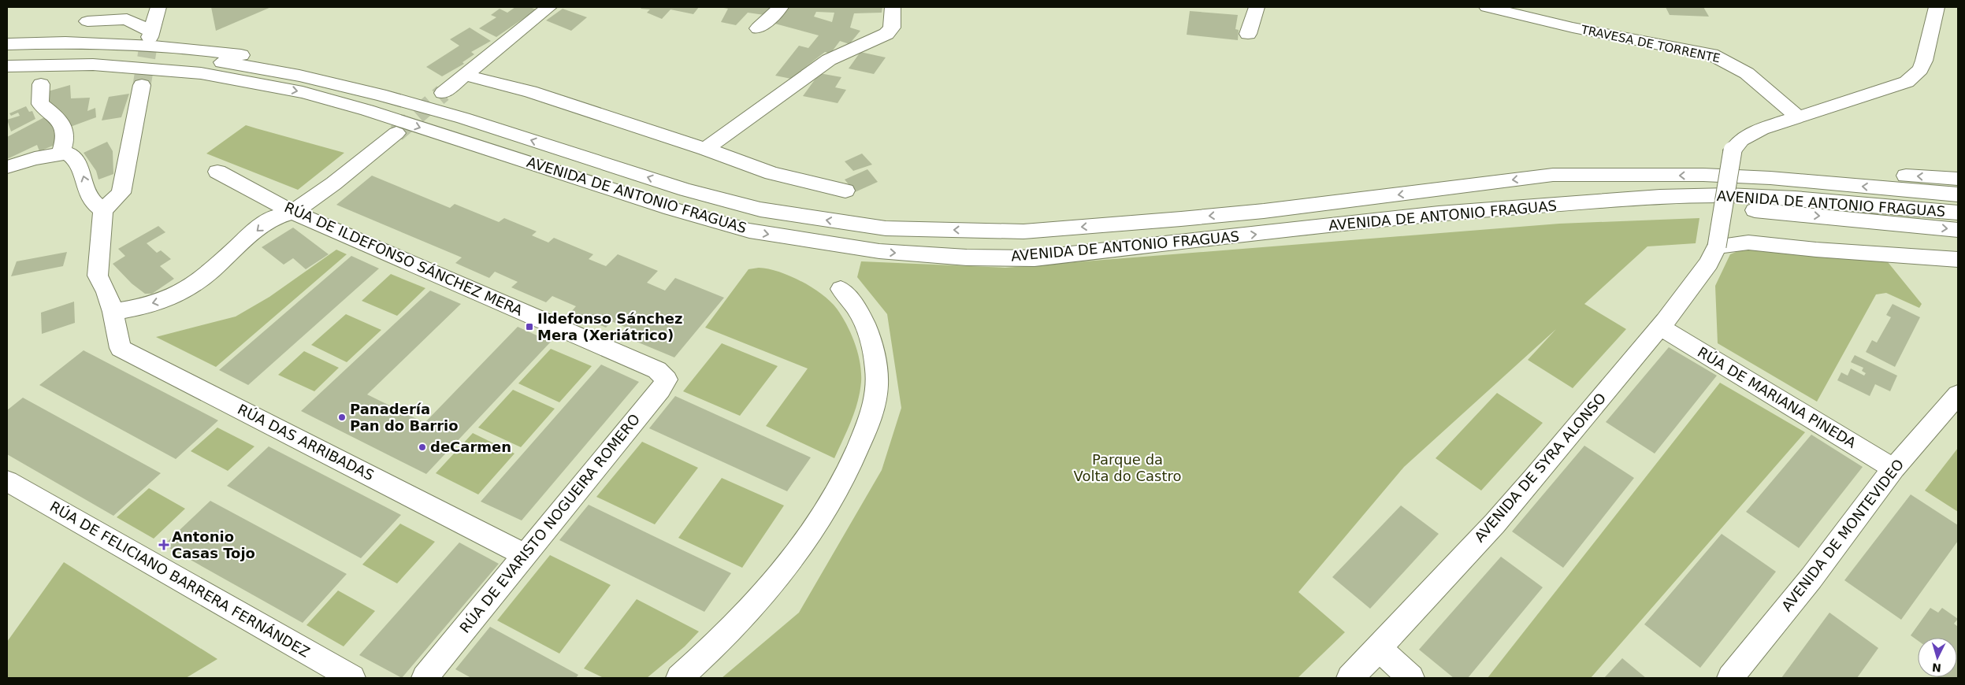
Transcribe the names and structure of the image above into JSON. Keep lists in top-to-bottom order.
{
  "streets": {
    "main road": [
      "TRAVESA DE TORRENTE",
      "AVENIDA DE ANTONIO FRAGUAS",
      "RÚA DE ILDEFONSO SÁNCHEZ MERA",
      "RÚA DE MARIANA PINEDA",
      "RÚA DAS ARRIBADAS",
      "AVENIDA DE SYRA ALONSO",
      "RÚA DE EVARISTO NOGUEIRA ROMERO",
      "AVENIDA DE MONTEVIDEO",
      "RÚA DE FELICIANO BARRERA FERNÁNDEZ"
    ]
  },
  "crossings": [
    ["TRAVESA DE TORRENTE", "AVENIDA DE SYRA ALONSO"],
    ["RÚA DE ILDEFONSO SÁNCHEZ MERA", "RÚA DE EVARISTO NOGUEIRA ROMERO"],
    ["RÚA DE MARIANA PINEDA", "AVENIDA DE SYRA ALONSO"],
    ["RÚA DE MARIANA PINEDA", "AVENIDA DE MONTEVIDEO"],
    ["RÚA DAS ARRIBADAS", "RÚA DE EVARISTO NOGUEIRA ROMERO"]
  ],
  "parks": ["Parque da Volta do Castro"],
  "places": {
    "transit": ["Ildefonso Sánchez Mera (Xeriátrico)"],
    "other": ["Panadería Pan do Barrio", "deCarmen"],
    "health": ["Antonio Casas Tojo"]
  },
  "north": "bottom"
}
